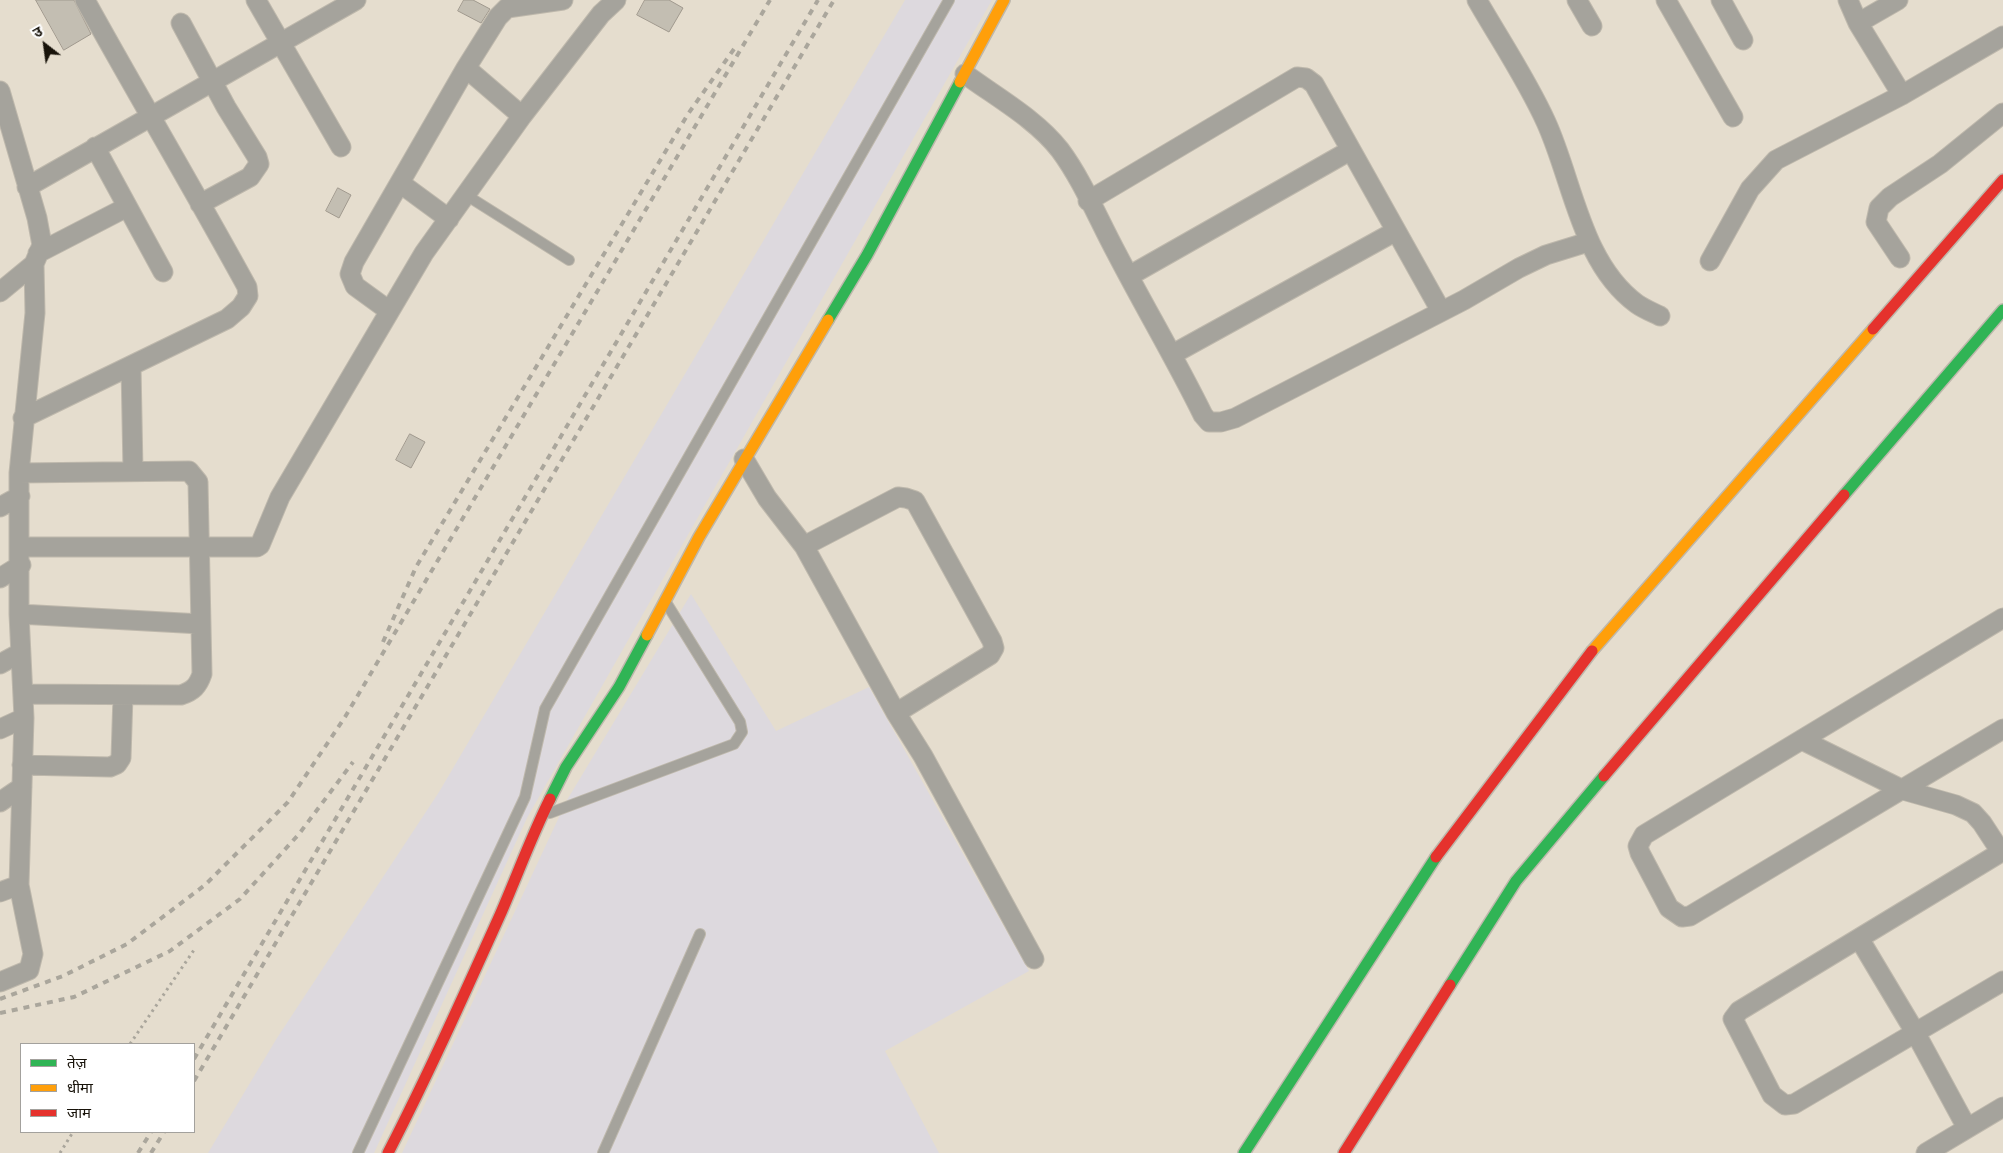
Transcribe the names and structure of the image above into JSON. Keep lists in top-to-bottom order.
{
  "legend": ["तेज़", "धीमा", "जाम"],
  "north": "top left"
}
